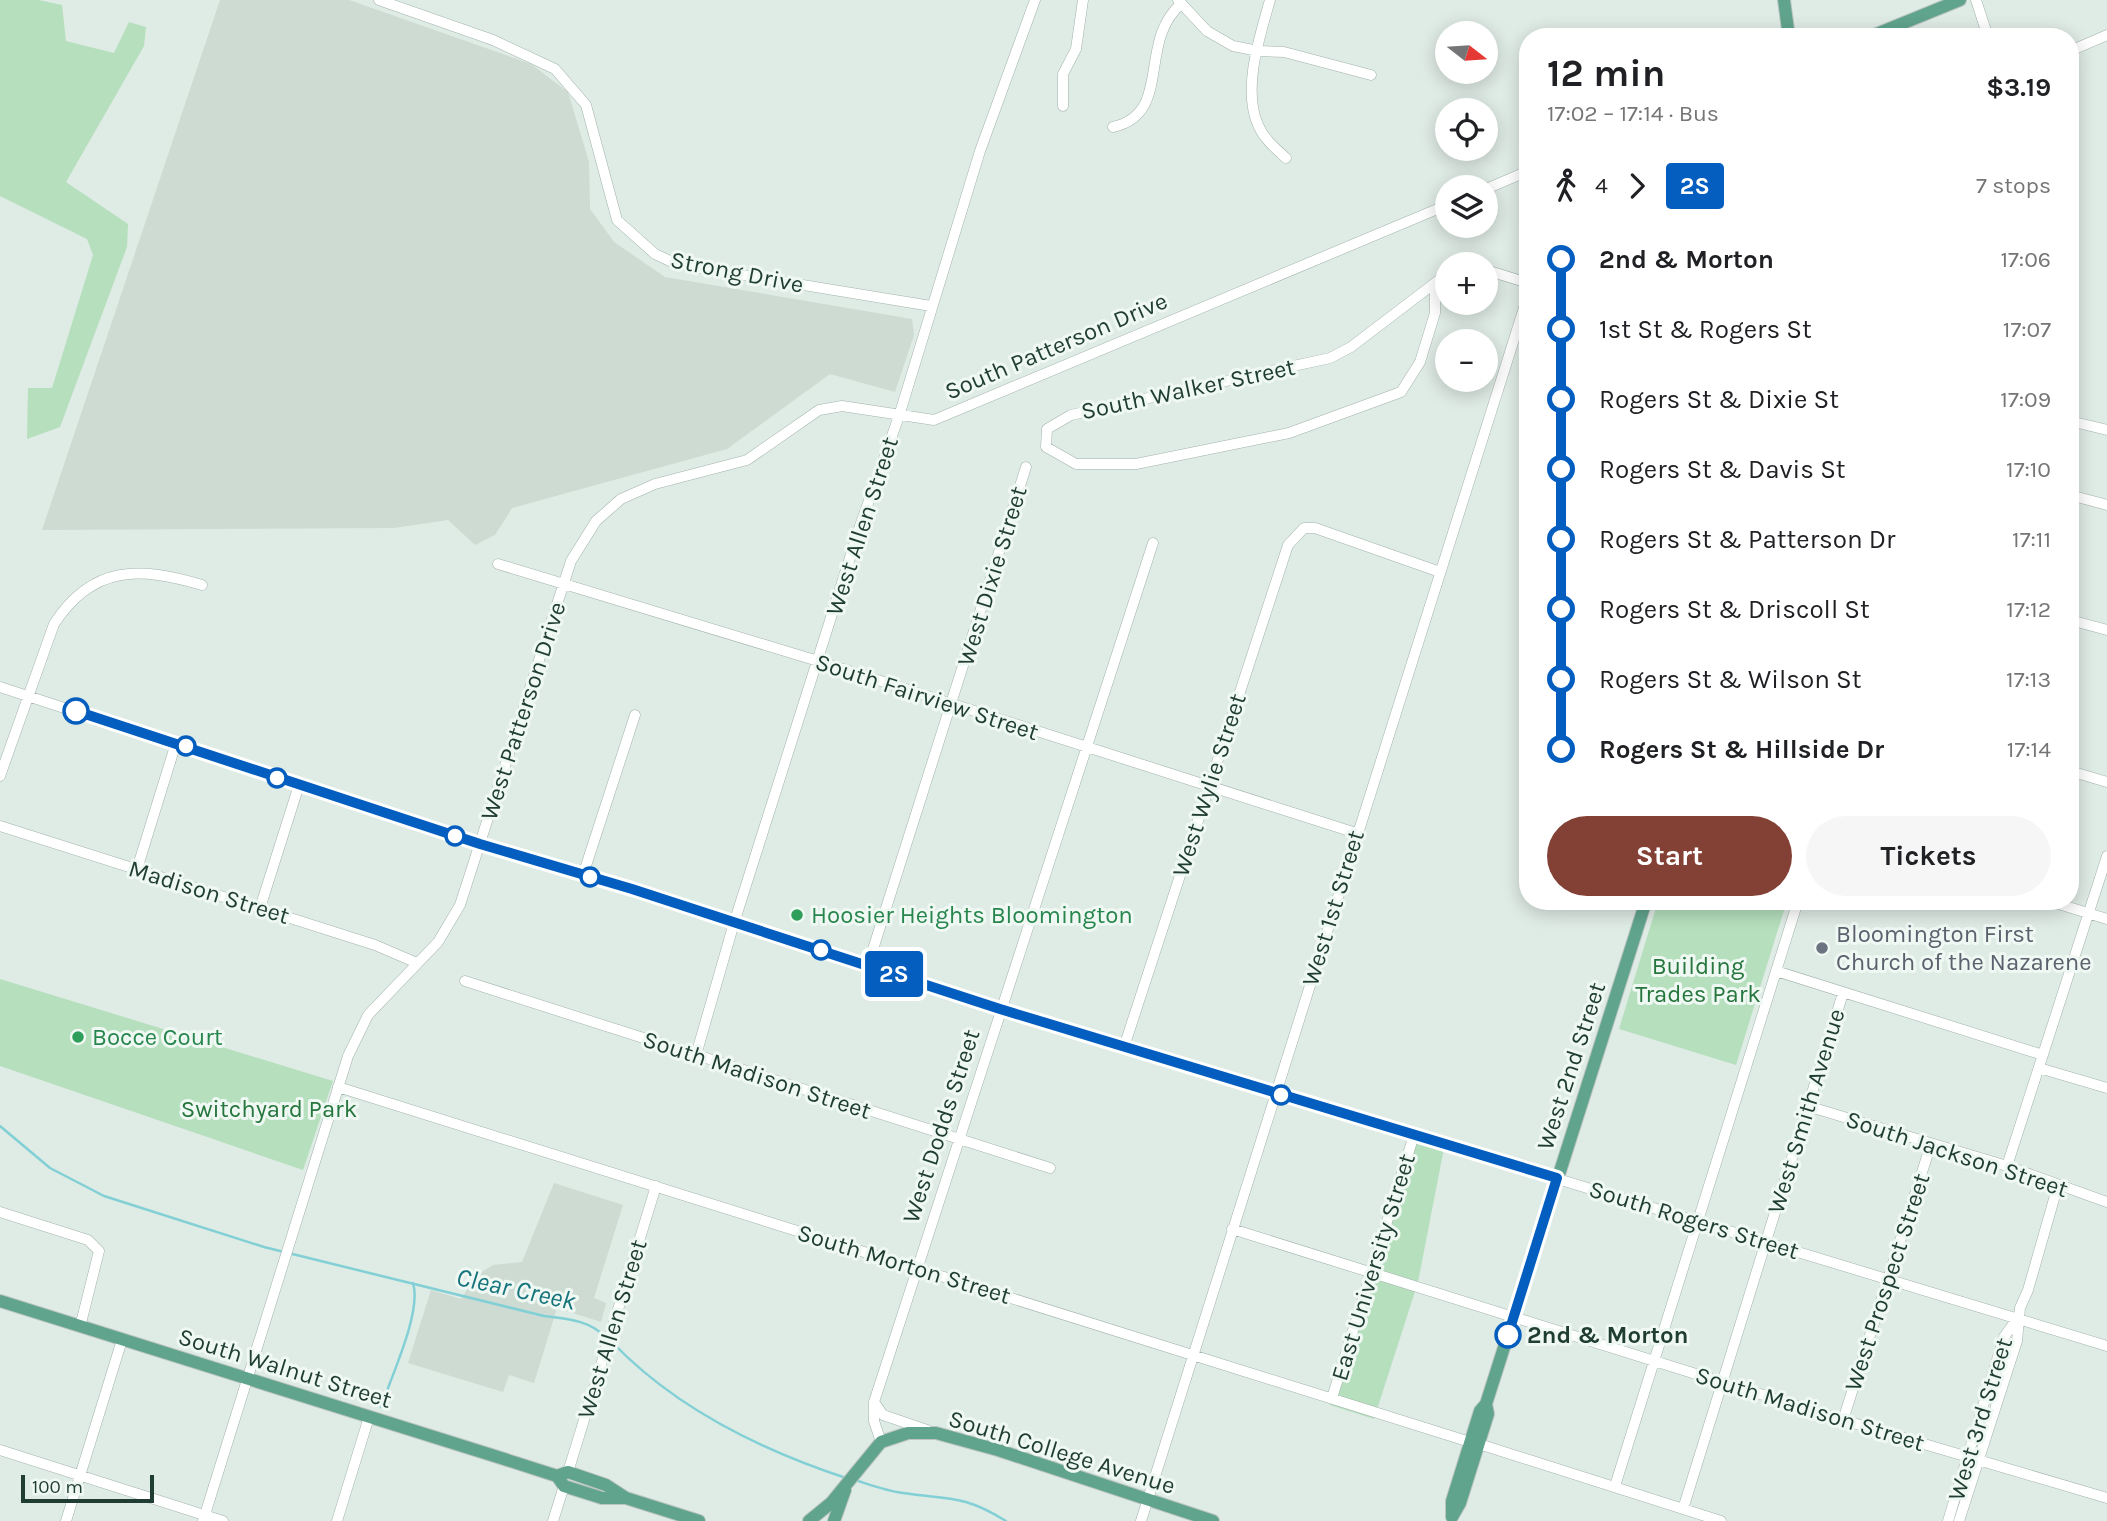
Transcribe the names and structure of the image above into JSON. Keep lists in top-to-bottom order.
{
  "streets": {
    "main road": ["West 2nd Street", "South Walnut Street", "South College Avenue"],
    "street": [
      "Strong Drive",
      "South Patterson Drive",
      "South Walker Street",
      "West Allen Street",
      "West Dixie Street",
      "South Fairview Street",
      "West Patterson Drive",
      "West Wylie Street",
      "Madison Street",
      "West 1st Street",
      "South Madison Street",
      "West Smith Avenue",
      "West Dodds Street",
      "South Jackson Street",
      "South Rogers Street",
      "South Morton Street",
      "East University Street",
      "West Prospect Street",
      "West 3rd Street"
    ]
  },
  "crossings": [
    ["Strong Drive", "West Allen Street"],
    ["South Patterson Drive", "West Allen Street"],
    ["South Patterson Drive", "South Fairview Street"],
    ["South Patterson Drive", "West Patterson Drive"],
    ["West Allen Street", "South Fairview Street"],
    ["West Allen Street", "South Madison Street"],
    ["West Allen Street", "South Rogers Street"],
    ["West Allen Street", "South Morton Street"],
    ["West Allen Street", "South Walnut Street"],
    ["West Dixie Street", "South Fairview Street"],
    ["West Dixie Street", "South Rogers Street"],
    ["South Fairview Street", "West Patterson Drive"],
    ["South Fairview Street", "West Wylie Street"],
    ["South Fairview Street", "West 1st Street"],
    ["South Fairview Street", "West Dodds Street"],
    ["West Patterson Drive", "Madison Street"],
    ["West Patterson Drive", "South Rogers Street"],
    ["West Patterson Drive", "South Morton Street"],
    ["West Patterson Drive", "South Walnut Street"],
    ["West Wylie Street", "West 1st Street"],
    ["West Wylie Street", "South Rogers Street"],
    ["West 1st Street", "South Madison Street"],
    ["West 1st Street", "South Rogers Street"],
    ["West 1st Street", "South Morton Street"],
    ["West 1st Street", "South College Avenue"],
    ["West 2nd Street", "South Madison Street"],
    ["West 2nd Street", "South Rogers Street"],
    ["West 2nd Street", "South Morton Street"],
    ["South Madison Street", "West Smith Avenue"],
    ["South Madison Street", "West Dodds Street"],
    ["South Madison Street", "East University Street"],
    ["South Madison Street", "West Prospect Street"],
    ["South Madison Street", "West 3rd Street"],
    ["West Smith Avenue", "South Jackson Street"],
    ["West Smith Avenue", "South Rogers Street"],
    ["West Smith Avenue", "South Morton Street"],
    ["West Dodds Street", "South Rogers Street"],
    ["West Dodds Street", "South Morton Street"],
    ["West Dodds Street", "South College Avenue"],
    ["South Jackson Street", "West Prospect Street"],
    ["South Jackson Street", "West 3rd Street"],
    ["South Rogers Street", "East University Street"],
    ["South Rogers Street", "West Prospect Street"],
    ["South Rogers Street", "West 3rd Street"],
    ["South Morton Street", "East University Street"]
  ],
  "water": ["Clear Creek"],
  "parks": ["Building Trades Park", "Switchyard Park"],
  "places": [
    "Hoosier Heights Bloomington",
    "Bloomington First Church of the Nazarene",
    "Bocce Court",
    "2nd & Morton"
  ],
  "lines": ["bus line 2S"],
  "scale_bar": "100 m",
  "north": "right",
  "page": {
    "on_map": "2S",
    "map_buttons": ["+", "−"],
    "heading": ["12 min", "17:02 – 17:14 · Bus", "$3.19"],
    "legs": ["4", "2S", "7 stops"],
    "list": [
      {
        "name": "2nd & Morton",
        "value": "17:06"
      },
      {
        "name": "1st St & Rogers St",
        "value": "17:07"
      },
      {
        "name": "Rogers St & Dixie St",
        "value": "17:09"
      },
      {
        "name": "Rogers St & Davis St",
        "value": "17:10"
      },
      {
        "name": "Rogers St & Patterson Dr",
        "value": "17:11"
      },
      {
        "name": "Rogers St & Driscoll St",
        "value": "17:12"
      },
      {
        "name": "Rogers St & Wilson St",
        "value": "17:13"
      },
      {
        "name": "Rogers St & Hillside Dr",
        "value": "17:14"
      }
    ],
    "buttons": ["Start", "Tickets"],
    "scale": "100 m"
  }
}
